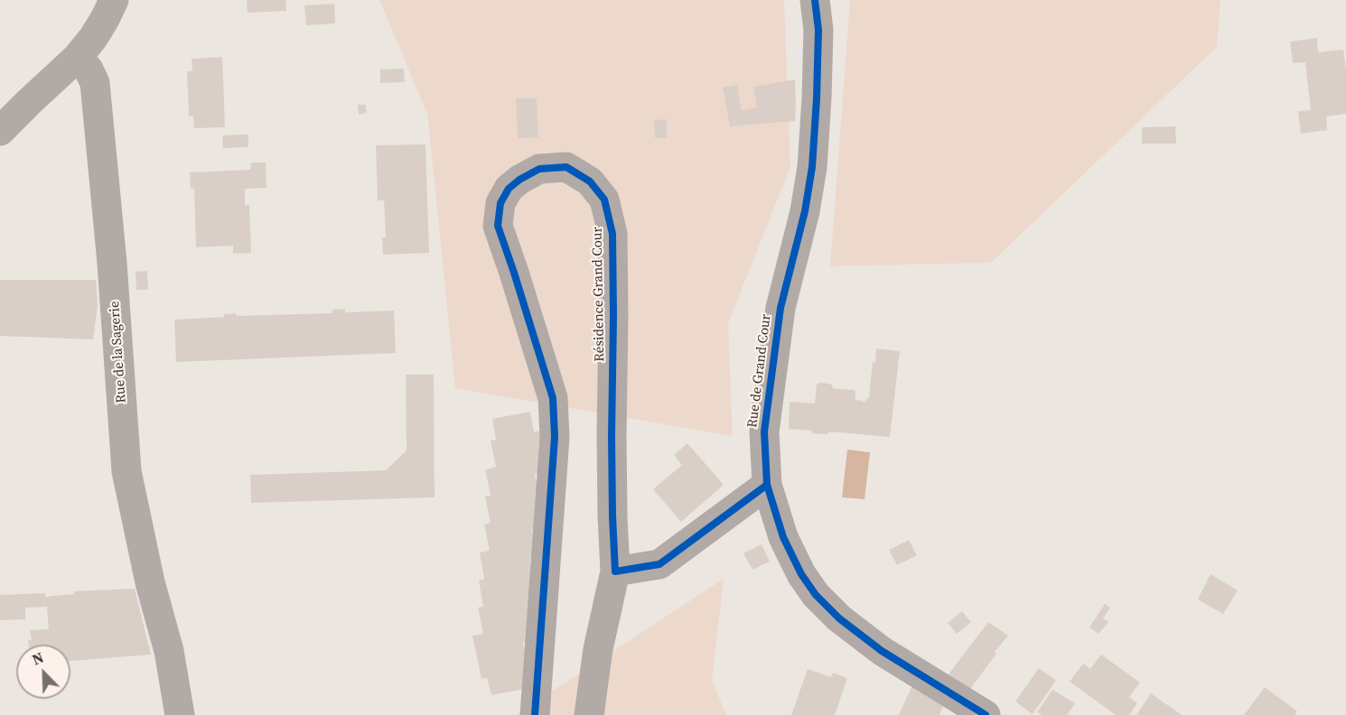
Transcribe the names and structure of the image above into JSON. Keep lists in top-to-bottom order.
{
  "streets": {
    "street": ["Résidence Grand Cour", "Rue de la Sagerie", "Rue de Grand Cour"]
  },
  "north": "top left"
}
